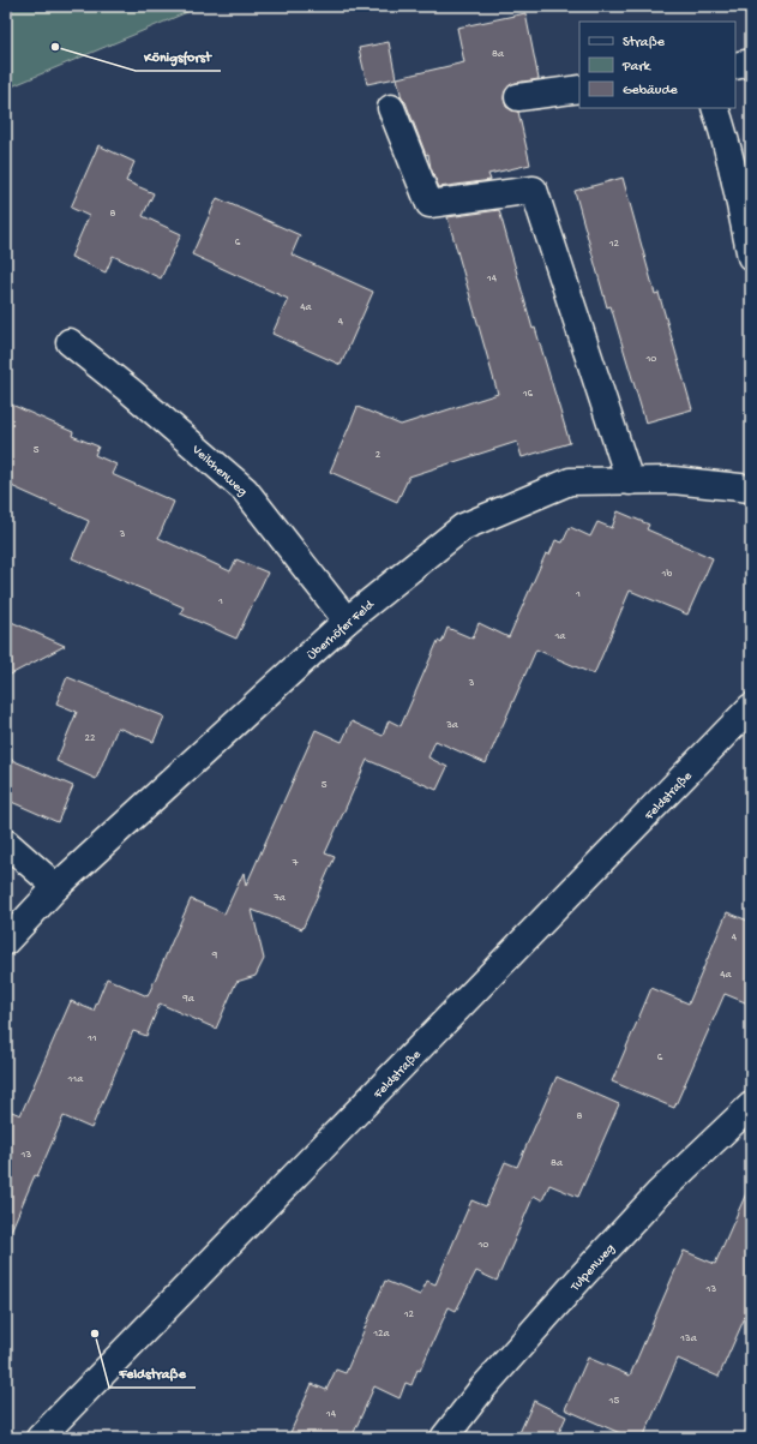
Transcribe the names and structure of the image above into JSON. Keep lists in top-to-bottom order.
{
  "streets": {
    "street": [
      "Veilchenweg",
      "Überhöfer Feld",
      "Feldstraße",
      "Tulpenweg"
    ]
  },
  "crossings": [
    ["Veilchenweg", "Überhöfer Feld"]
  ],
  "places": ["Königsforst", "Feldstraße"],
  "house_numbers": [
    "8a",
    "8",
    "6",
    "12",
    "14",
    "4a",
    "4",
    "10",
    "16",
    "5",
    "2",
    "3",
    "1b",
    "1",
    "1",
    "1a",
    "3",
    "3a",
    "22",
    "5",
    "7",
    "7a",
    "4",
    "9",
    "4a",
    "9a",
    "11",
    "6",
    "11a",
    "8",
    "13",
    "8a",
    "10",
    "13",
    "12",
    "12a",
    "13a",
    "15",
    "14"
  ],
  "legend": ["Straße", "Park", "Gebäude"]
}
